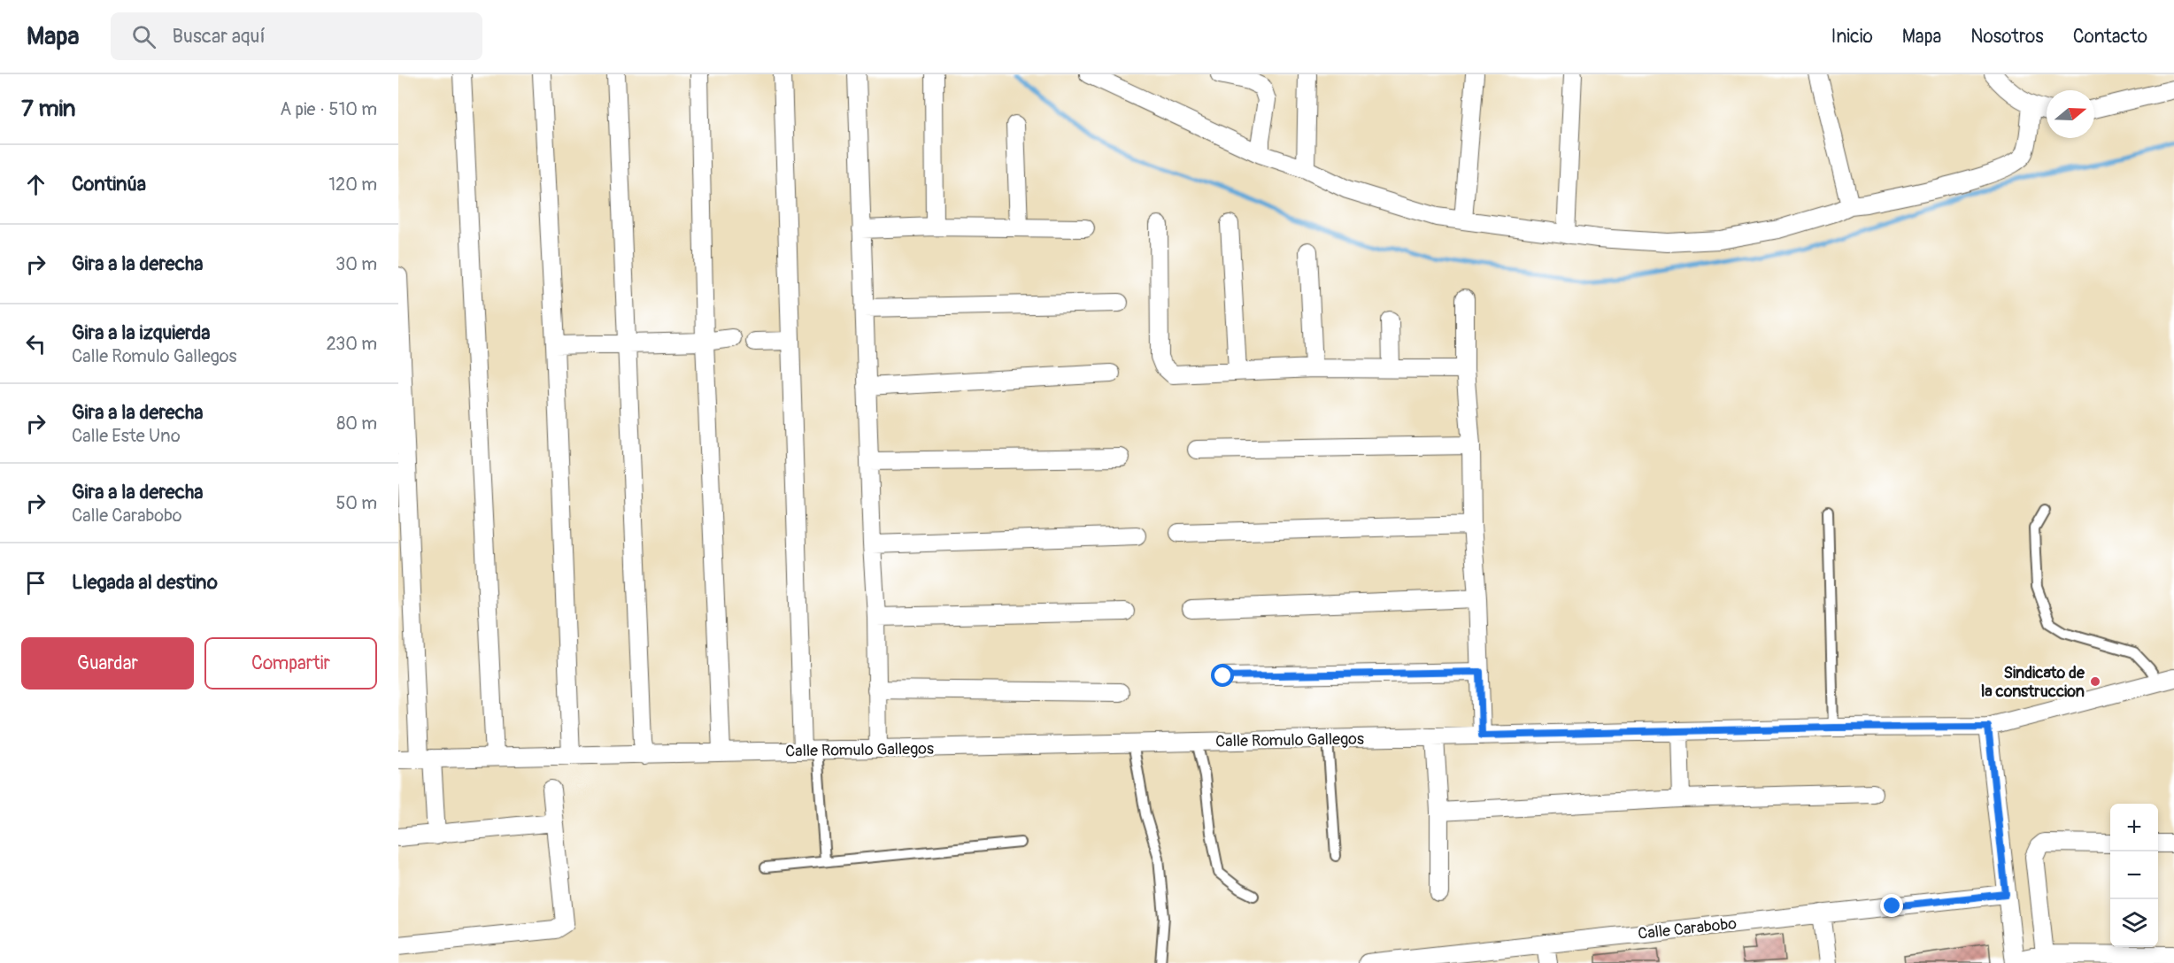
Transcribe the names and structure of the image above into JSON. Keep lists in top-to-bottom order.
{
  "streets": {
    "street": ["Calle Romulo Gallegos", "Calle Carabobo"]
  },
  "places": ["Sindicato de la construccion"],
  "north": "right",
  "page": {
    "header": "Mapa",
    "search": "Buscar aquí",
    "nav": [
      "Inicio",
      "Mapa",
      "Nosotros",
      "Contacto"
    ],
    "heading": ["7 min", "A pie · 510 m"],
    "list": [
      ["Continúa", "120 m"],
      ["Gira a la derecha", "30 m"],
      ["Gira a la izquierda", "Calle Romulo Gallegos", "230 m"],
      ["Gira a la derecha", "Calle Este Uno", "80 m"],
      ["Gira a la derecha", "Calle Carabobo", "50 m"],
      "Llegada al destino"
    ],
    "buttons": ["Guardar", "Compartir"],
    "map_buttons": ["+", "−"]
  }
}
